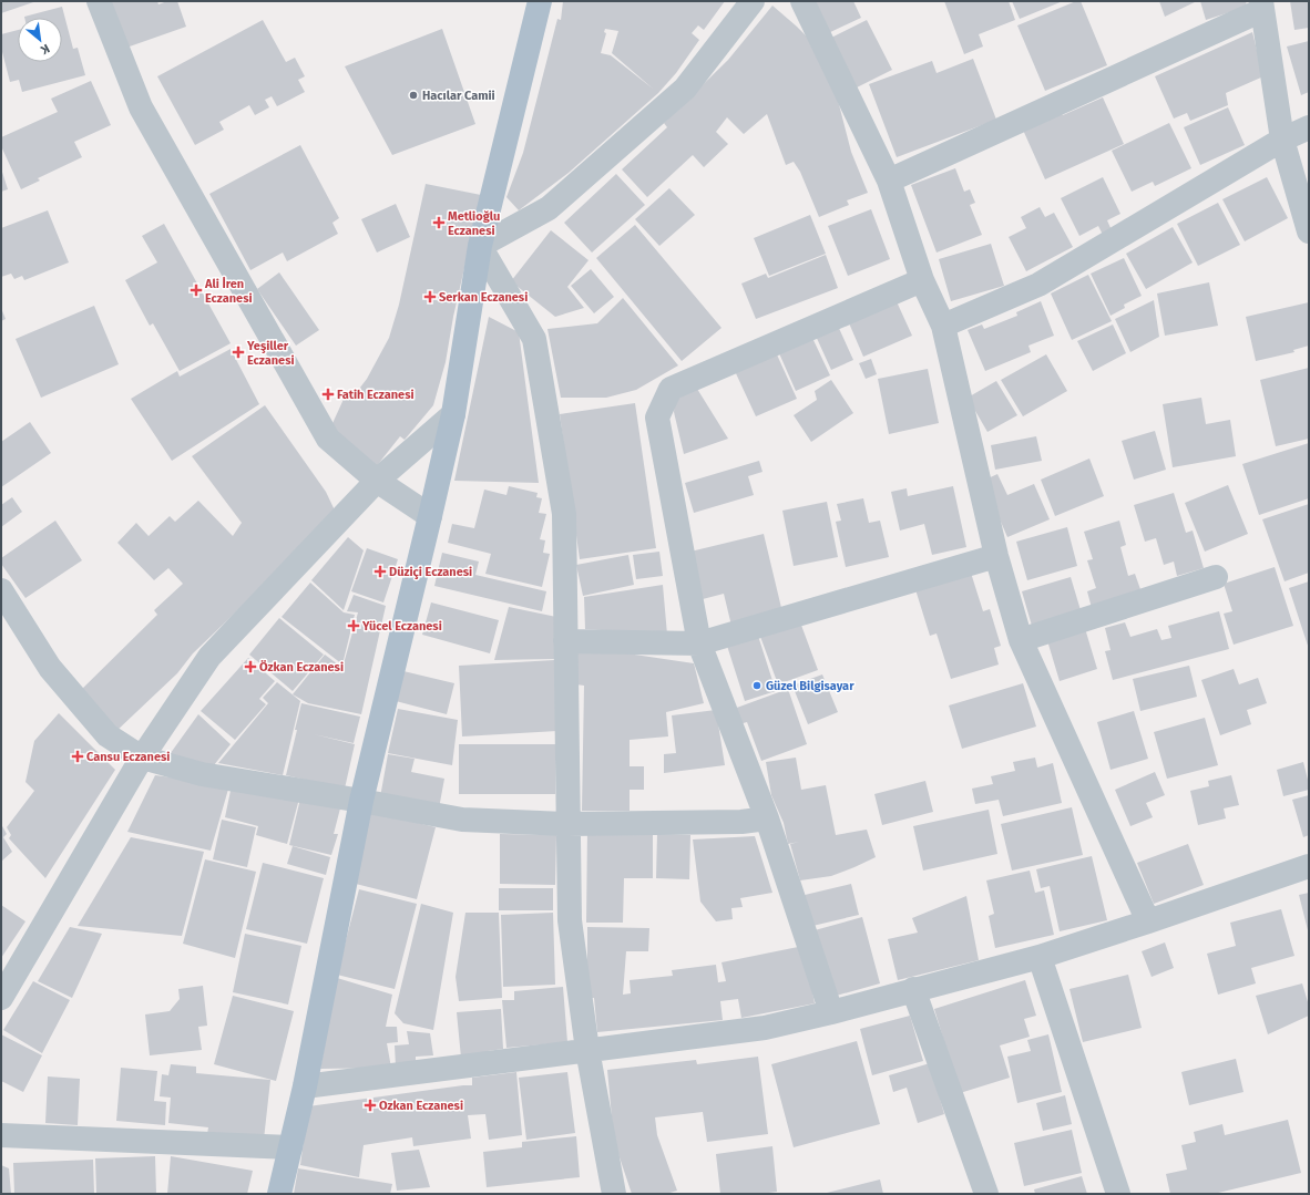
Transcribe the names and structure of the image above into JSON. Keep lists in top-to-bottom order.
{
  "places": {
    "other": ["Hacılar Camii", "Güzel Bilgisayar"],
    "health": [
      "Metlioğlu Eczanesi",
      "Ali İren Eczanesi",
      "Serkan Eczanesi",
      "Yeşiller Eczanesi",
      "Fatih Eczanesi",
      "Düziçi Eczanesi",
      "Yücel Eczanesi",
      "Özkan Eczanesi",
      "Cansu Eczanesi",
      "Ozkan Eczanesi"
    ]
  },
  "north": "bottom right"
}
